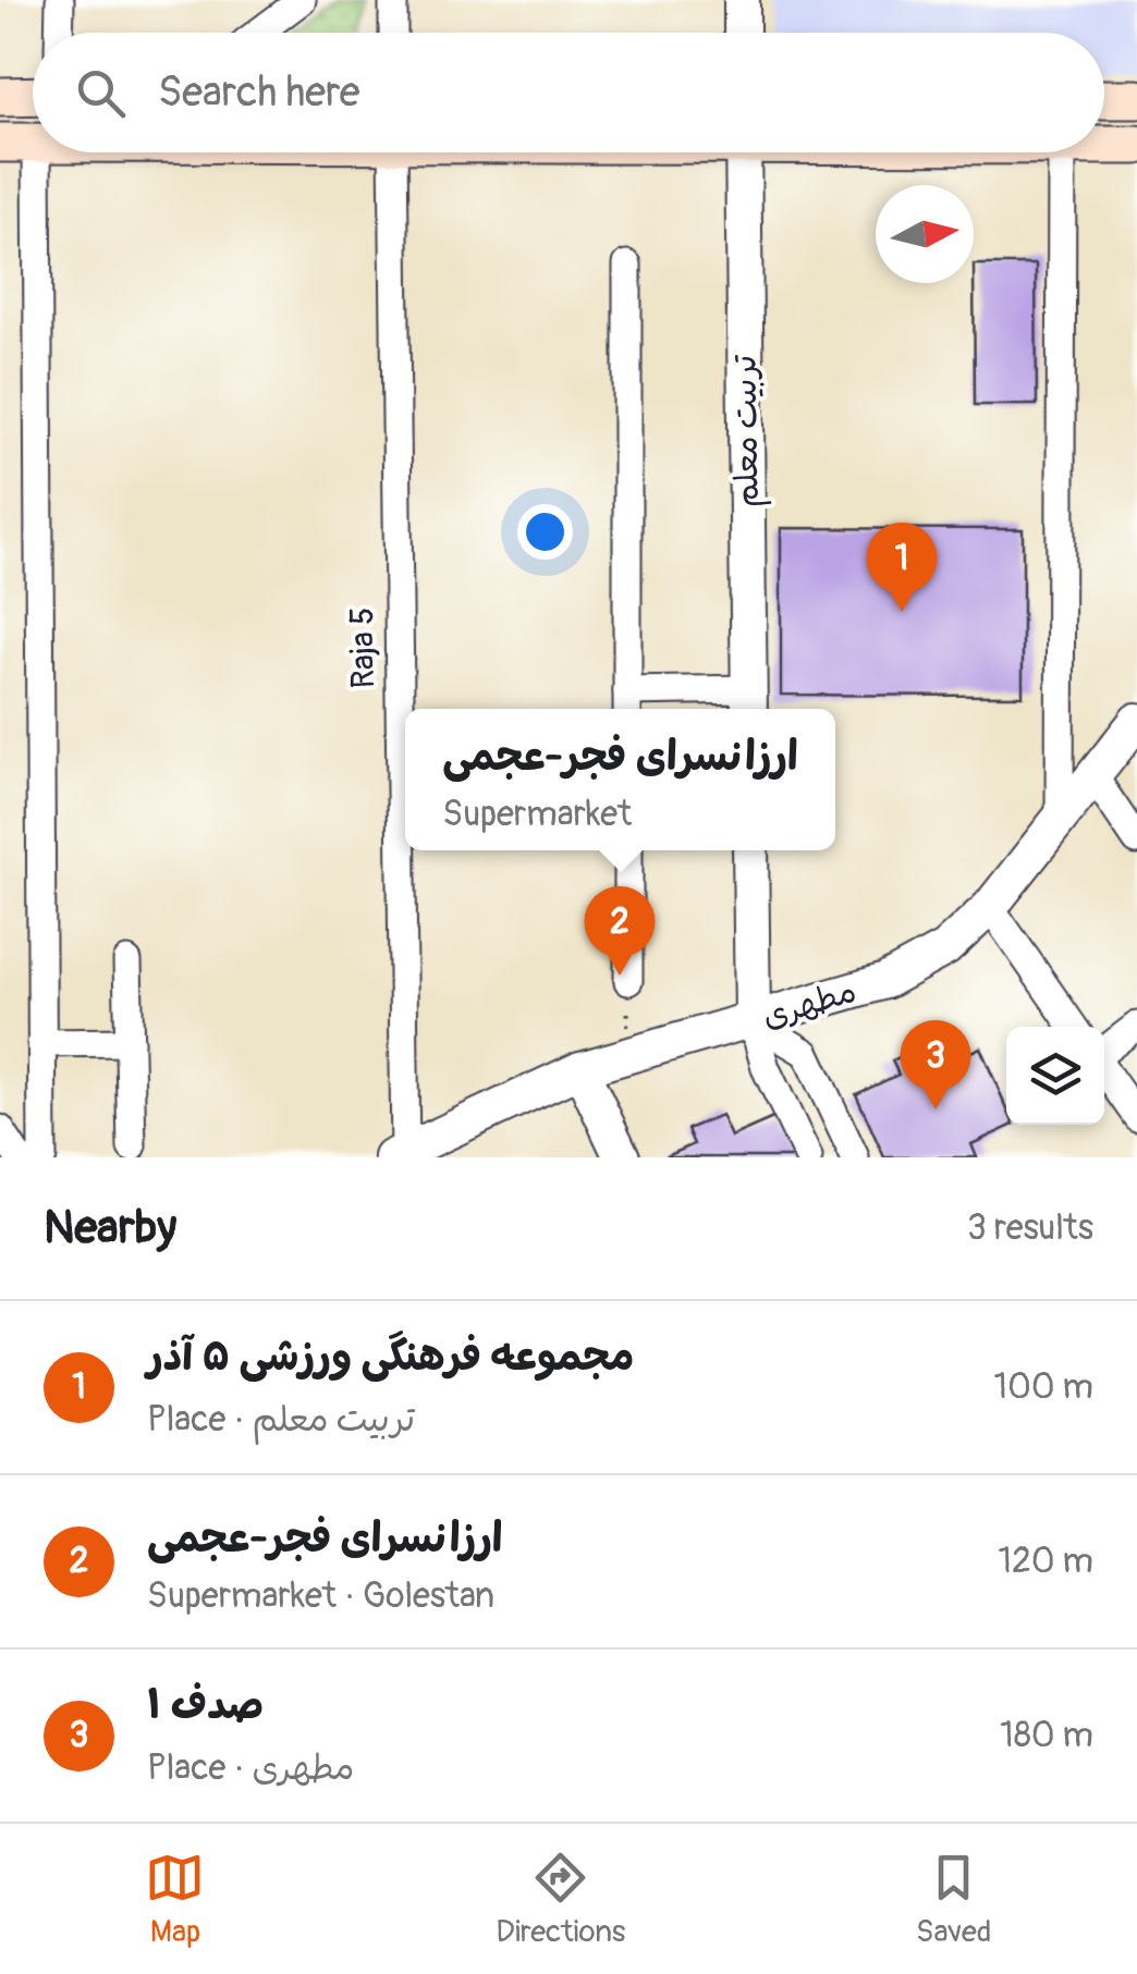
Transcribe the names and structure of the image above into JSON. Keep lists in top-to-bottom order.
{
  "streets": {
    "street": ["تربیت معلم", "Raja 5", "مطهری"]
  },
  "crossings": [
    ["Raja 5", "مطهری"]
  ],
  "north": "right",
  "page": {
    "search": "Search here",
    "pins": ["1", "2", "3"],
    "popup": ["ارزانسرای فجر-عجمی", "Supermarket"],
    "heading": ["Nearby", "3 results"],
    "list": [
      {
        "mark": "1",
        "name": "مجموعه فرهنگی ورزشی ۵ آذر",
        "note": "Place · تربیت معلم",
        "value": "100 m"
      },
      {
        "mark": "2",
        "name": "ارزانسرای فجر-عجمی",
        "note": "Supermarket · Golestan",
        "value": "120 m"
      },
      {
        "mark": "3",
        "name": "صدف ۱",
        "note": "Place · مطهری",
        "value": "180 m"
      }
    ],
    "nav": ["Map", "Directions", "Saved"]
  }
}
